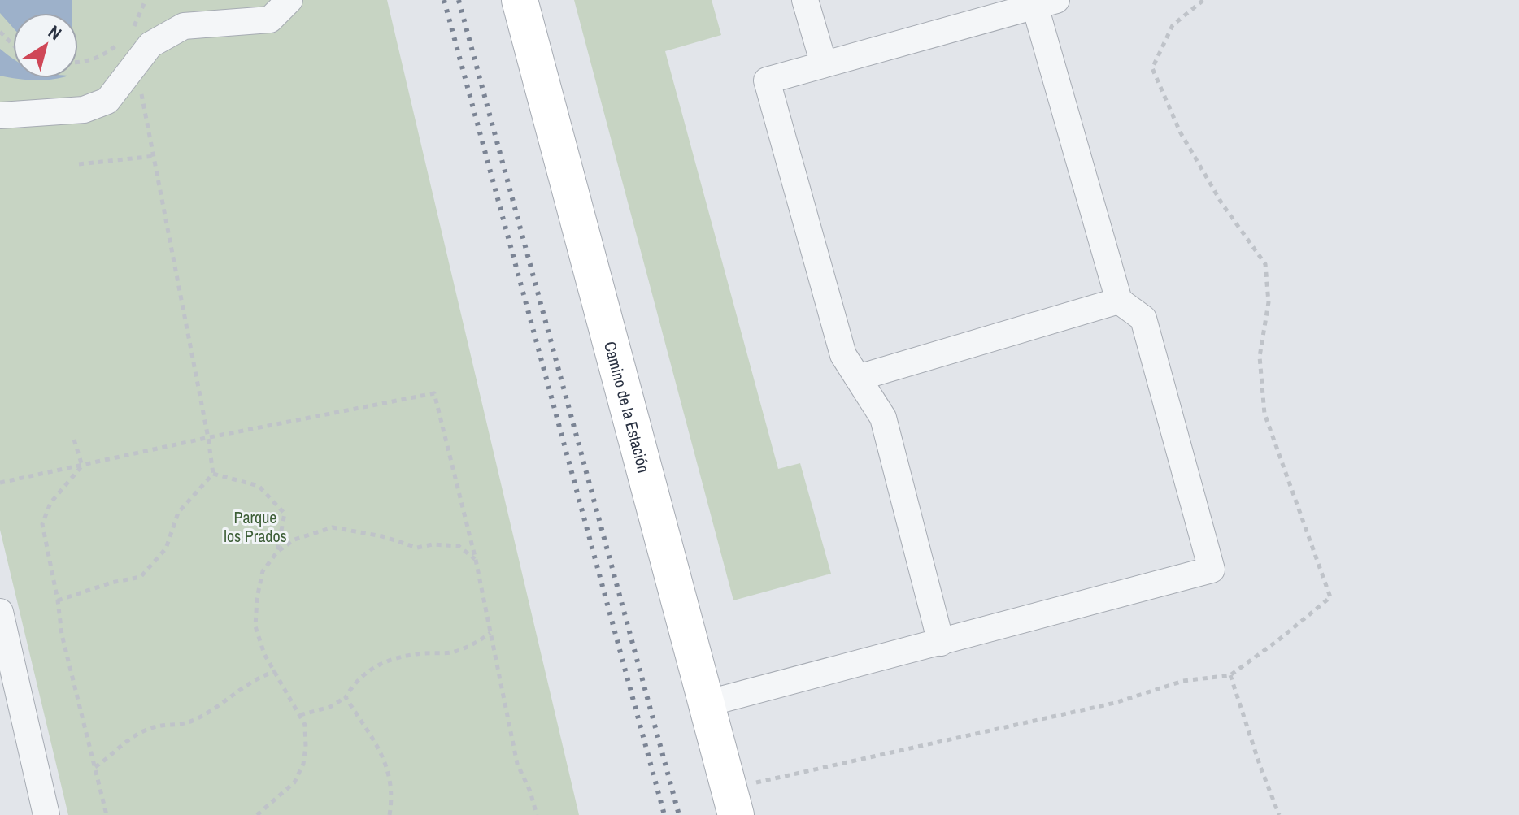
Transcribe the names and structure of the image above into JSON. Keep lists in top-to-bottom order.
{
  "streets": {
    "street": ["Camino de la Estación"]
  },
  "parks": ["Parque los Prados"],
  "north": "top right"
}
